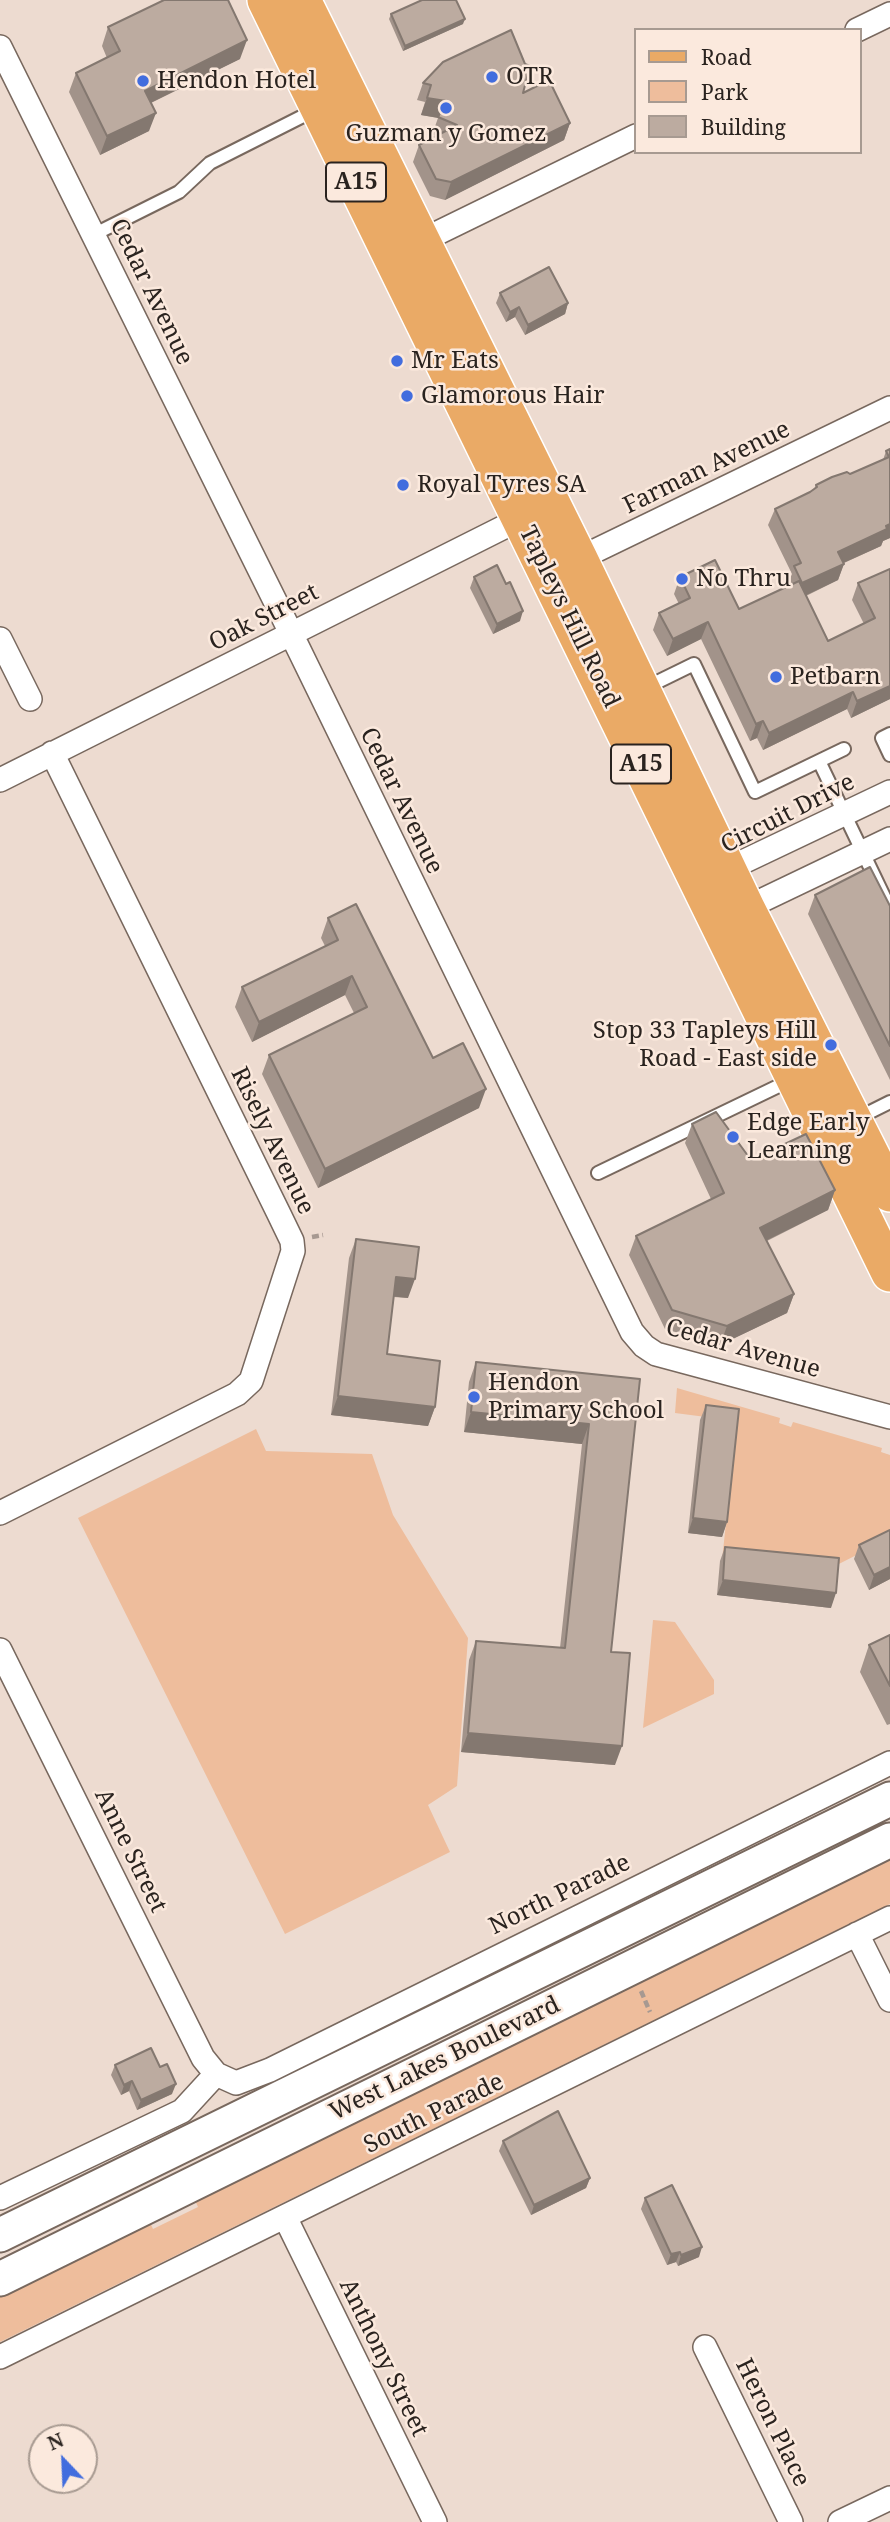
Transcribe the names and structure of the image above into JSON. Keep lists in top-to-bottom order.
{
  "streets": {
    "main road": ["A15", "Tapleys Hill Road", "West Lakes Boulevard"],
    "street": [
      "Cedar Avenue",
      "Farman Avenue",
      "Oak Street",
      "Circuit Drive",
      "Risely Avenue",
      "Anne Street",
      "North Parade",
      "South Parade",
      "Anthony Street",
      "Heron Place"
    ]
  },
  "crossings": [
    ["Cedar Avenue", "Oak Street"],
    ["Farman Avenue", "Tapleys Hill Road"],
    ["Tapleys Hill Road", "Oak Street"],
    ["Tapleys Hill Road", "Circuit Drive"],
    ["Oak Street", "Risely Avenue"],
    ["Anne Street", "North Parade"],
    ["South Parade", "Anthony Street"]
  ],
  "places": [
    "OTR",
    "Hendon Hotel",
    "Guzman y Gomez",
    "Mr Eats",
    "Glamorous Hair",
    "Royal Tyres SA",
    "No Thru",
    "Petbarn",
    "Stop 33 Tapleys Hill Road - East side",
    "Edge Early Learning",
    "Hendon Primary School"
  ],
  "legend": ["Road", "Park", "Building"],
  "north": "top left"
}
